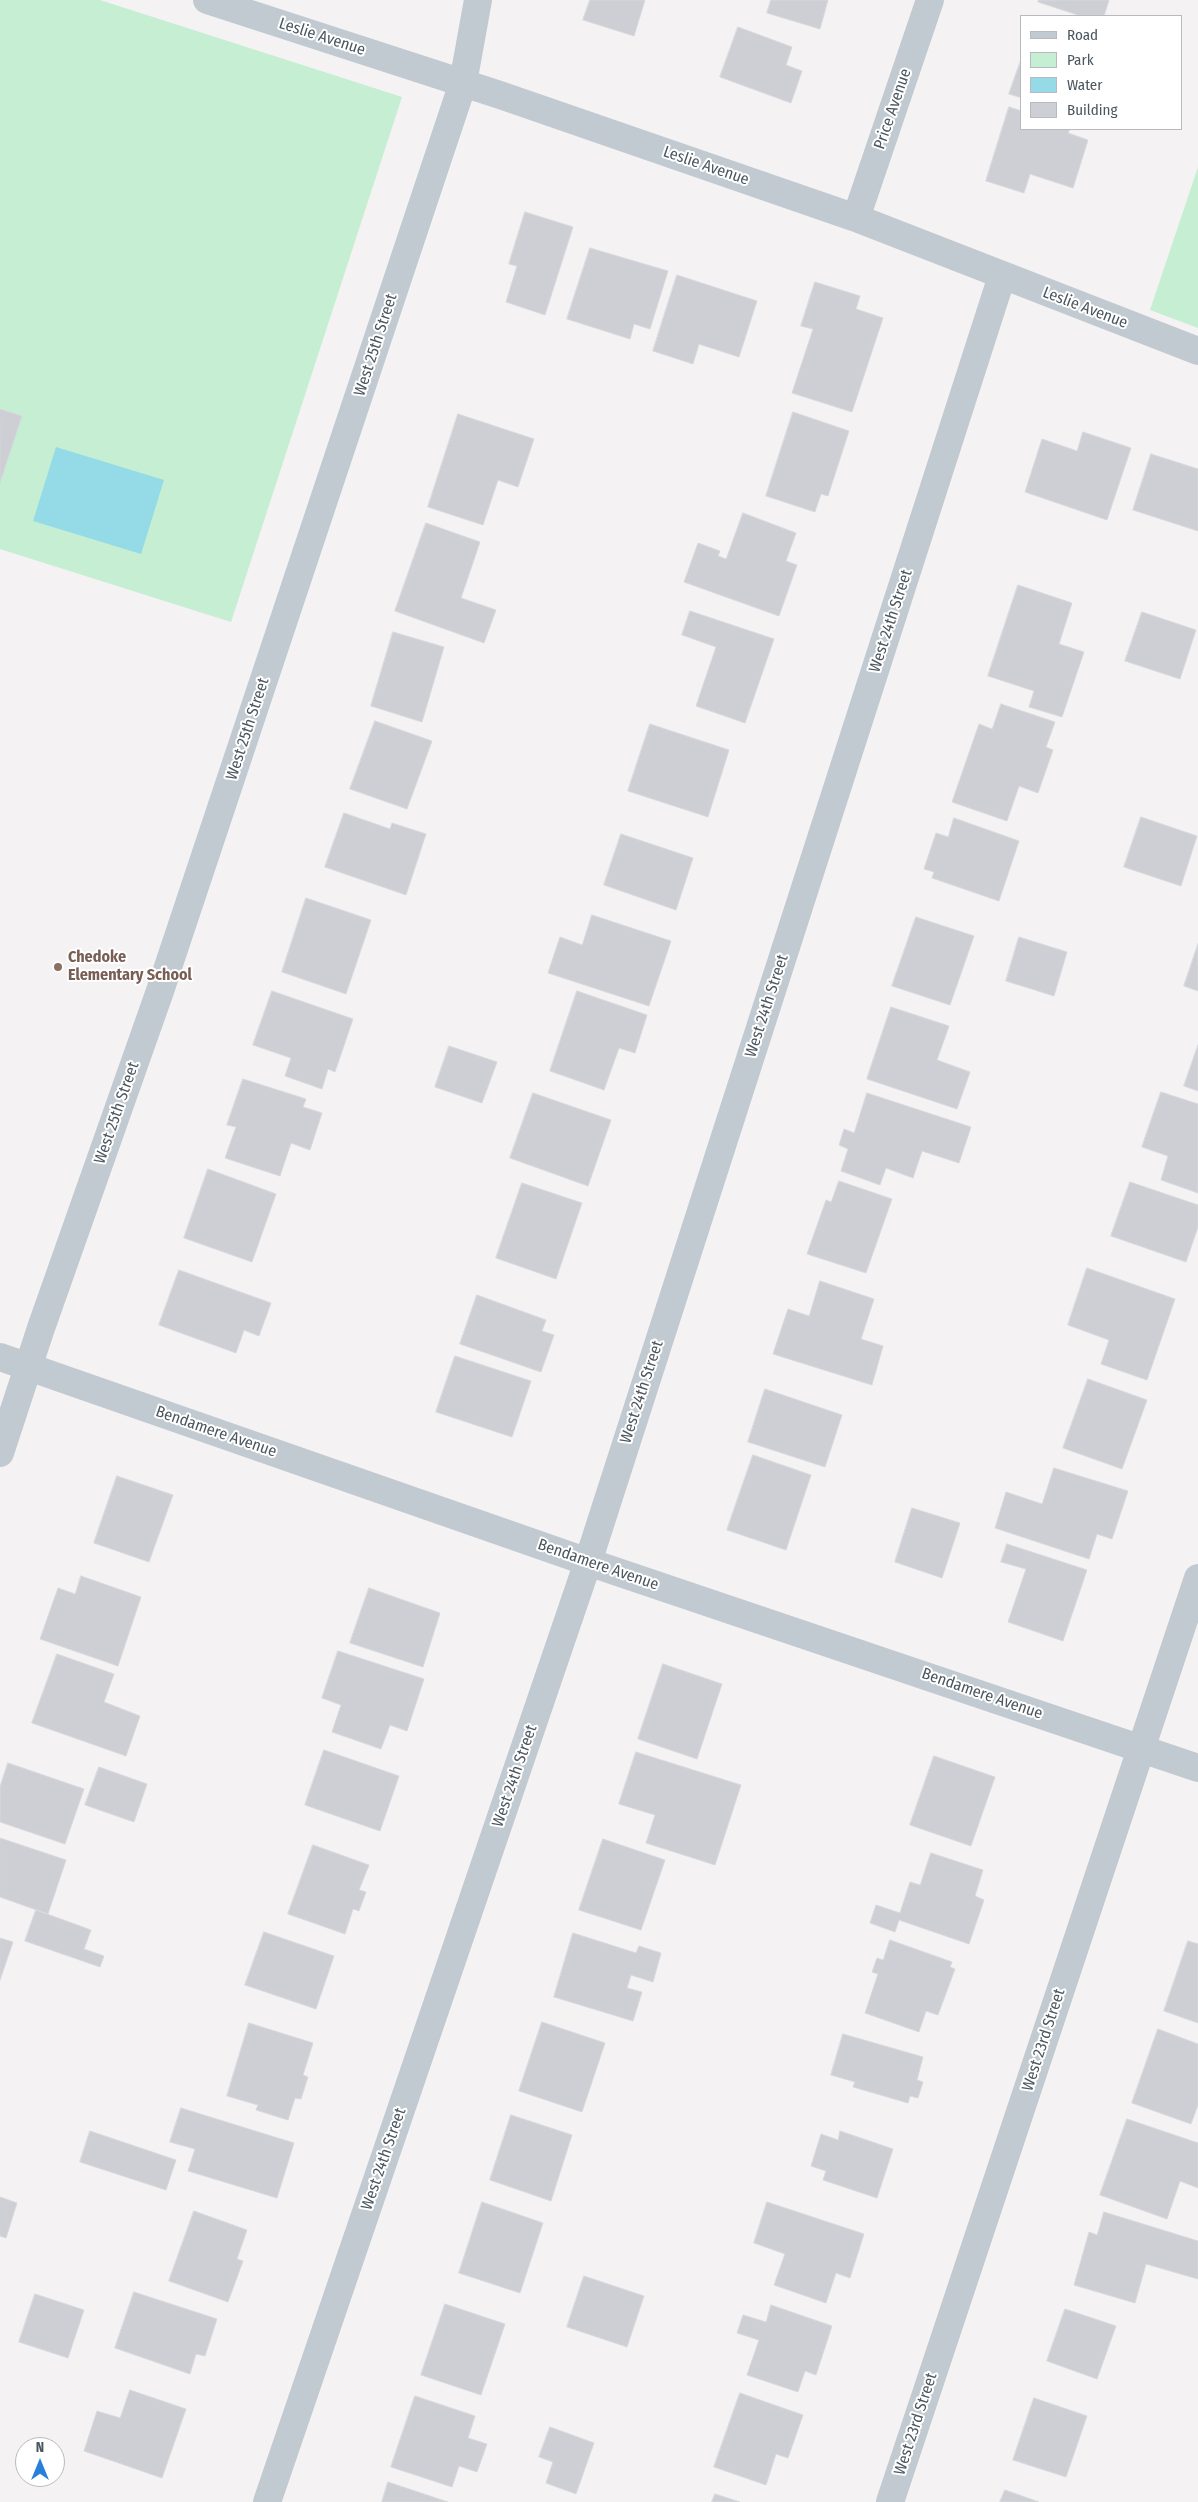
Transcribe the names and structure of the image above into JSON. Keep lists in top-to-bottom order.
{
  "streets": {
    "street": [
      "Leslie Avenue",
      "Price Avenue",
      "West 25th Street",
      "West 24th Street",
      "Bendamere Avenue",
      "West 23rd Street"
    ]
  },
  "crossings": [
    ["Leslie Avenue", "Price Avenue"],
    ["Leslie Avenue", "West 25th Street"],
    ["Leslie Avenue", "West 24th Street"],
    ["West 25th Street", "Bendamere Avenue"],
    ["West 24th Street", "Bendamere Avenue"],
    ["Bendamere Avenue", "West 23rd Street"]
  ],
  "places": ["Chedoke Elementary School"],
  "legend": [
    "Road",
    "Park",
    "Water",
    "Building"
  ],
  "north": "top"
}
